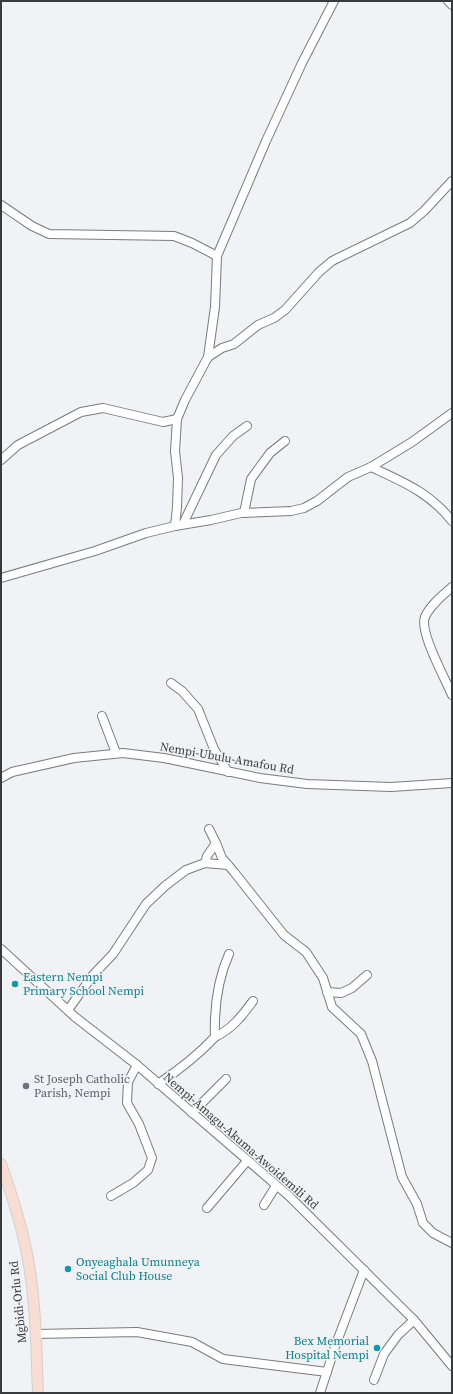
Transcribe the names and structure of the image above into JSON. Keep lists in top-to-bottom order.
{
  "streets": {
    "main road": ["Mgbidi-Orlu Rd"],
    "street": ["Nempi-Ubulu-Amafou Rd", "Nempi-Amagu-Akuma-Awoidemili Rd"]
  },
  "places": [
    "Eastern Nempi Primary School Nempi",
    "St Joseph Catholic Parish, Nempi",
    "Onyeaghala Umunneya Social Club House",
    "Bex Memorial Hospital Nempi"
  ]
}
